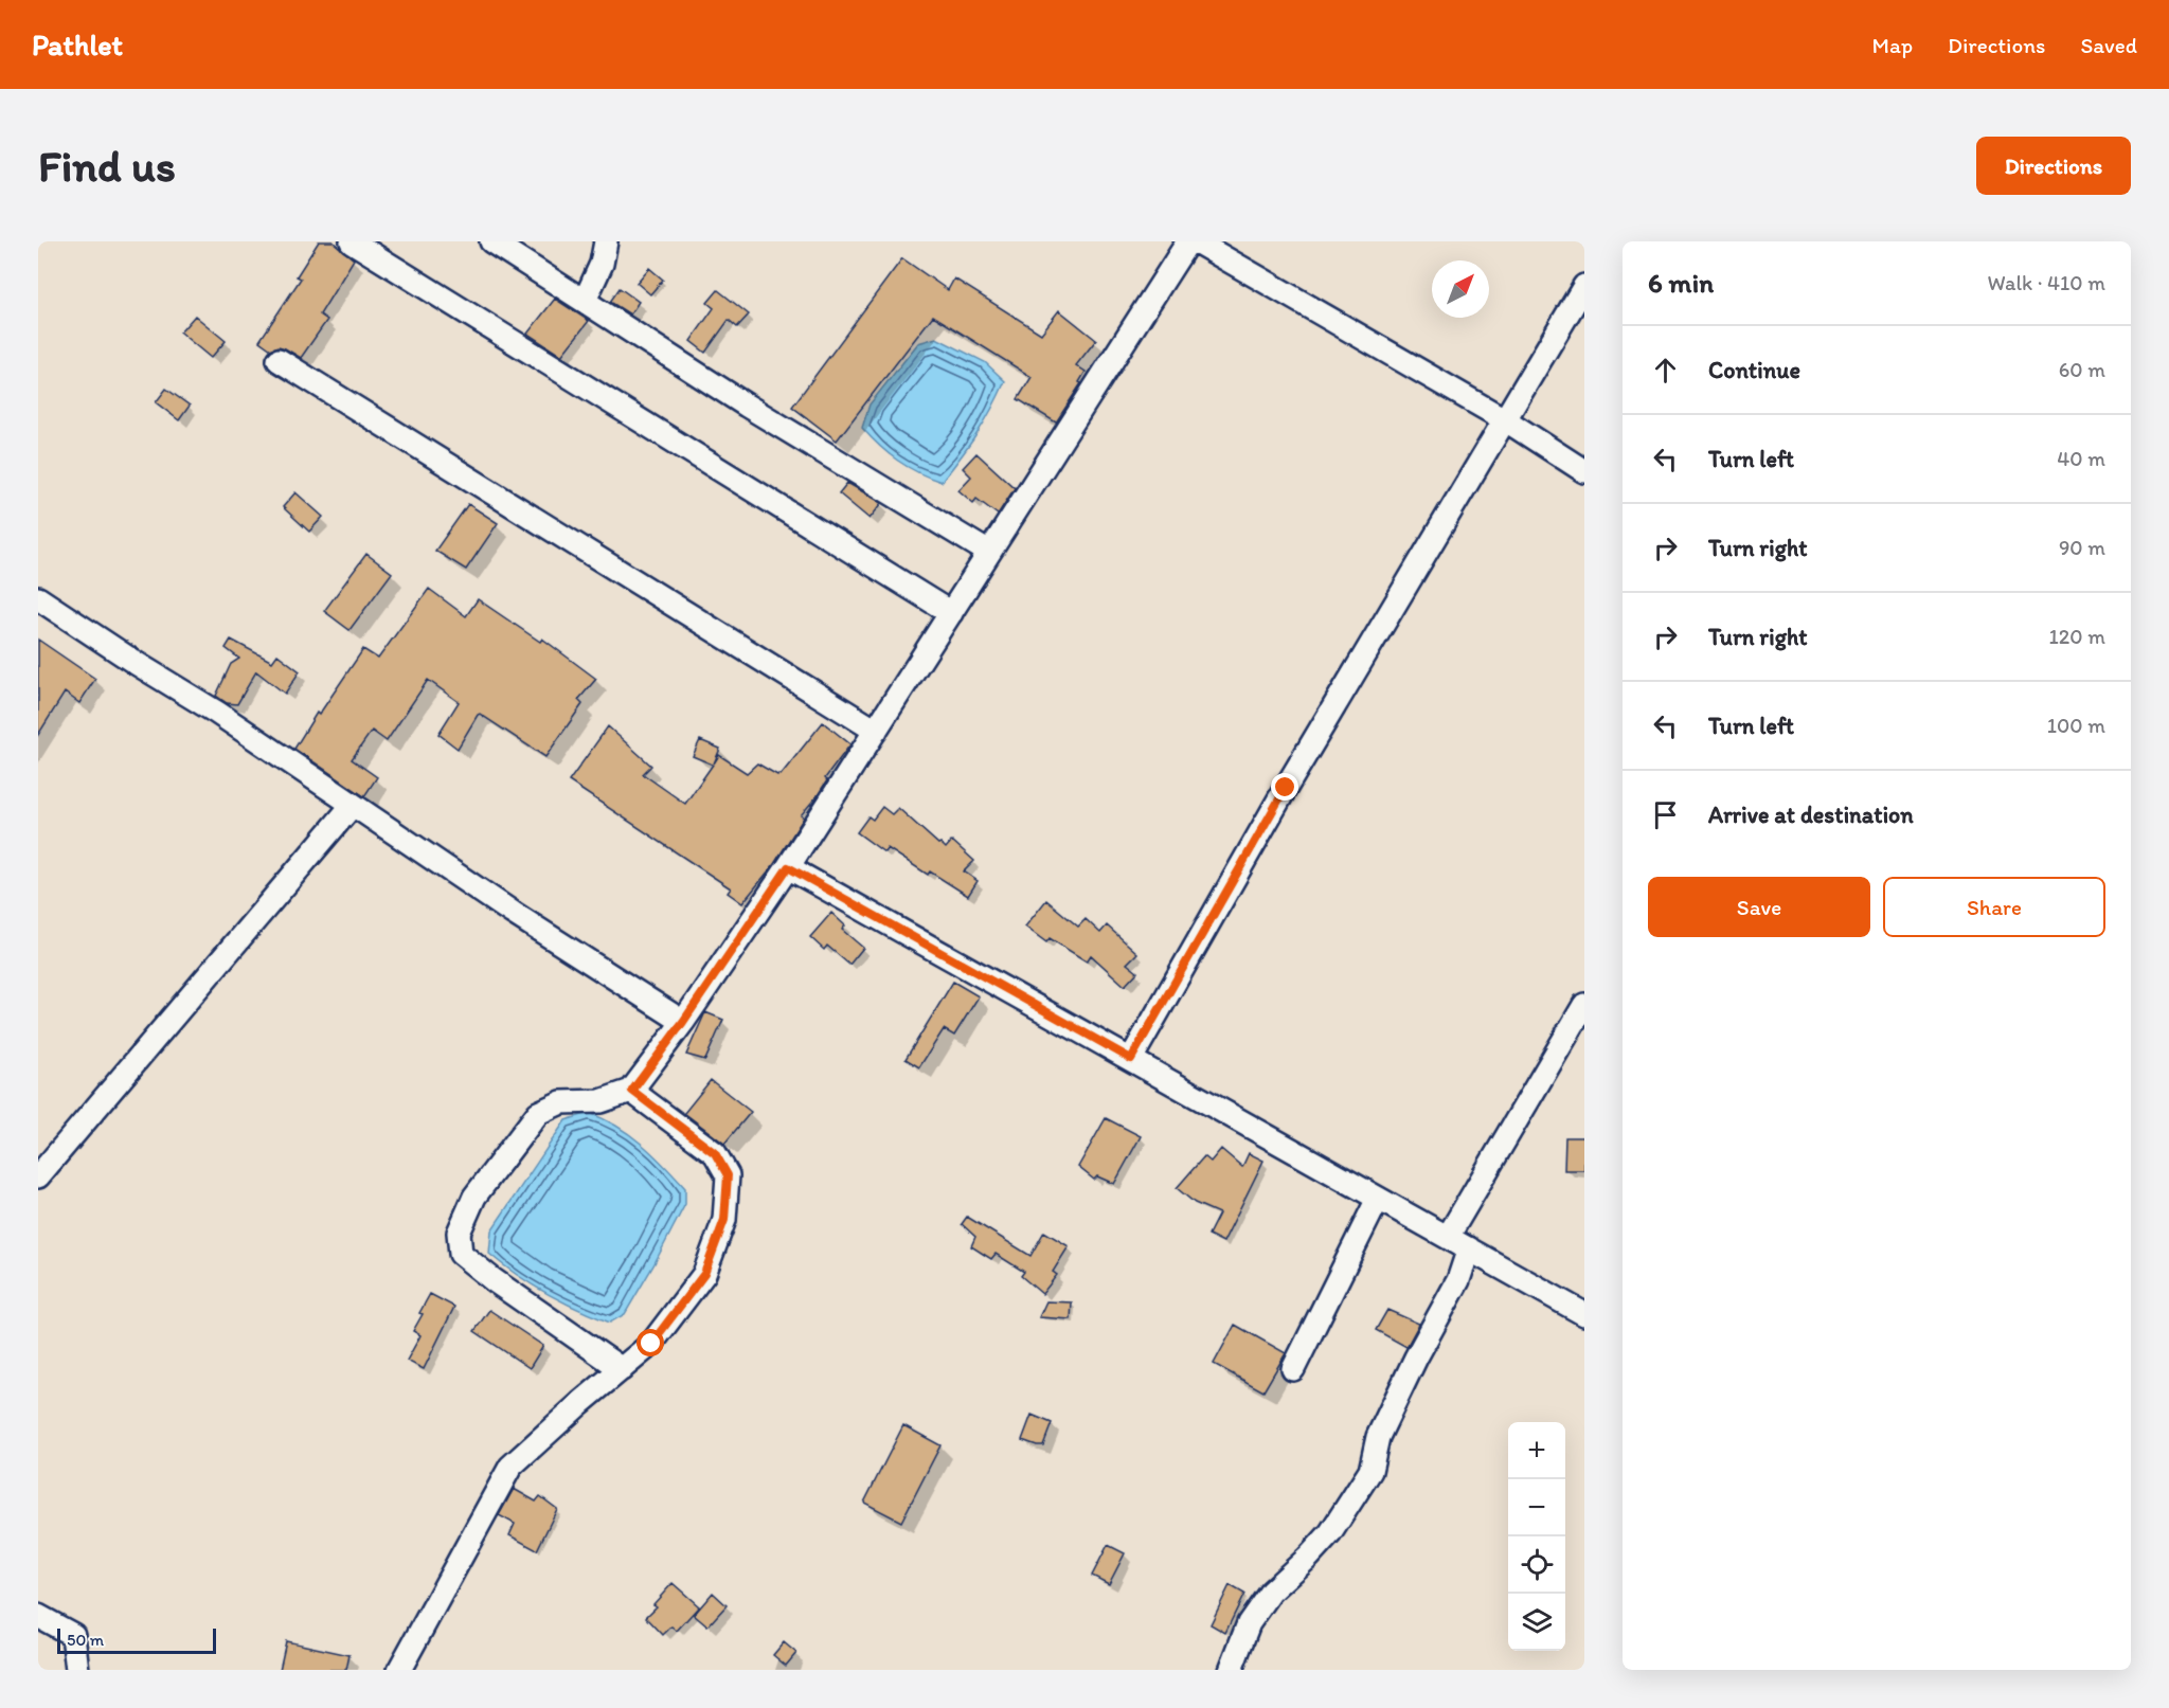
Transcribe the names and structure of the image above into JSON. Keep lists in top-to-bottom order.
{
  "scale_bar": "50 m",
  "north": "top right",
  "page": {
    "header": "Pathlet",
    "nav": ["Map", "Directions", "Saved"],
    "buttons": [
      "Directions",
      ["Save", "Share"]
    ],
    "title": "Find us",
    "heading": ["6 min", "Walk · 410 m"],
    "list": [
      ["Continue", "60 m"],
      ["Turn left", "40 m"],
      ["Turn right", "90 m"],
      ["Turn right", "120 m"],
      ["Turn left", "100 m"],
      "Arrive at destination"
    ],
    "map_buttons": ["+", "−"],
    "scale": "50 m"
  }
}
